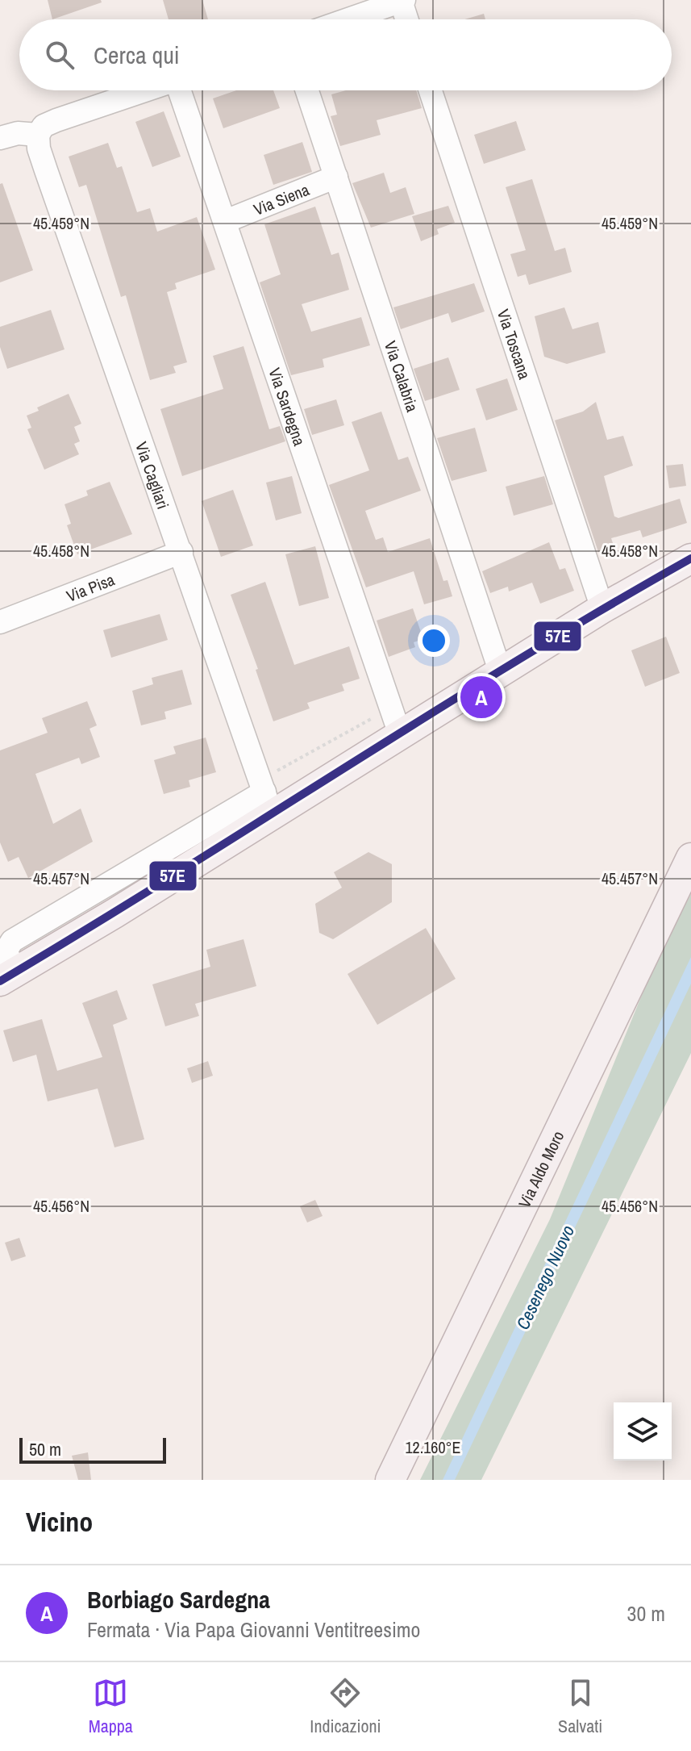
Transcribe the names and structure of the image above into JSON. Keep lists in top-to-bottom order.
{
  "streets": {
    "main road": ["Via Aldo Moro"],
    "street": [
      "Via Siena",
      "Via Toscana",
      "Via Calabria",
      "Via Sardegna",
      "Via Cagliari",
      "Via Pisa"
    ]
  },
  "crossings": [
    ["Via Siena", "Via Calabria"],
    ["Via Siena", "Via Sardegna"],
    ["Via Cagliari", "Via Pisa"]
  ],
  "water": ["Cesenego Nuovo"],
  "lines": ["transit line 57E"],
  "scale_bar": "50 m",
  "page": {
    "search": "Cerca qui",
    "pins": "A",
    "scale": "50 m",
    "heading": "Vicino",
    "list": [
      {
        "mark": "A",
        "name": "Borbiago Sardegna",
        "note": "Fermata · Via Papa Giovanni Ventitreesimo",
        "value": "30 m"
      }
    ],
    "nav": ["Mappa", "Indicazioni", "Salvati"]
  },
  "coordinates": [
    "45.459°N",
    "45.458°N",
    "45.457°N",
    "45.456°N",
    "12.160°E"
  ]
}
